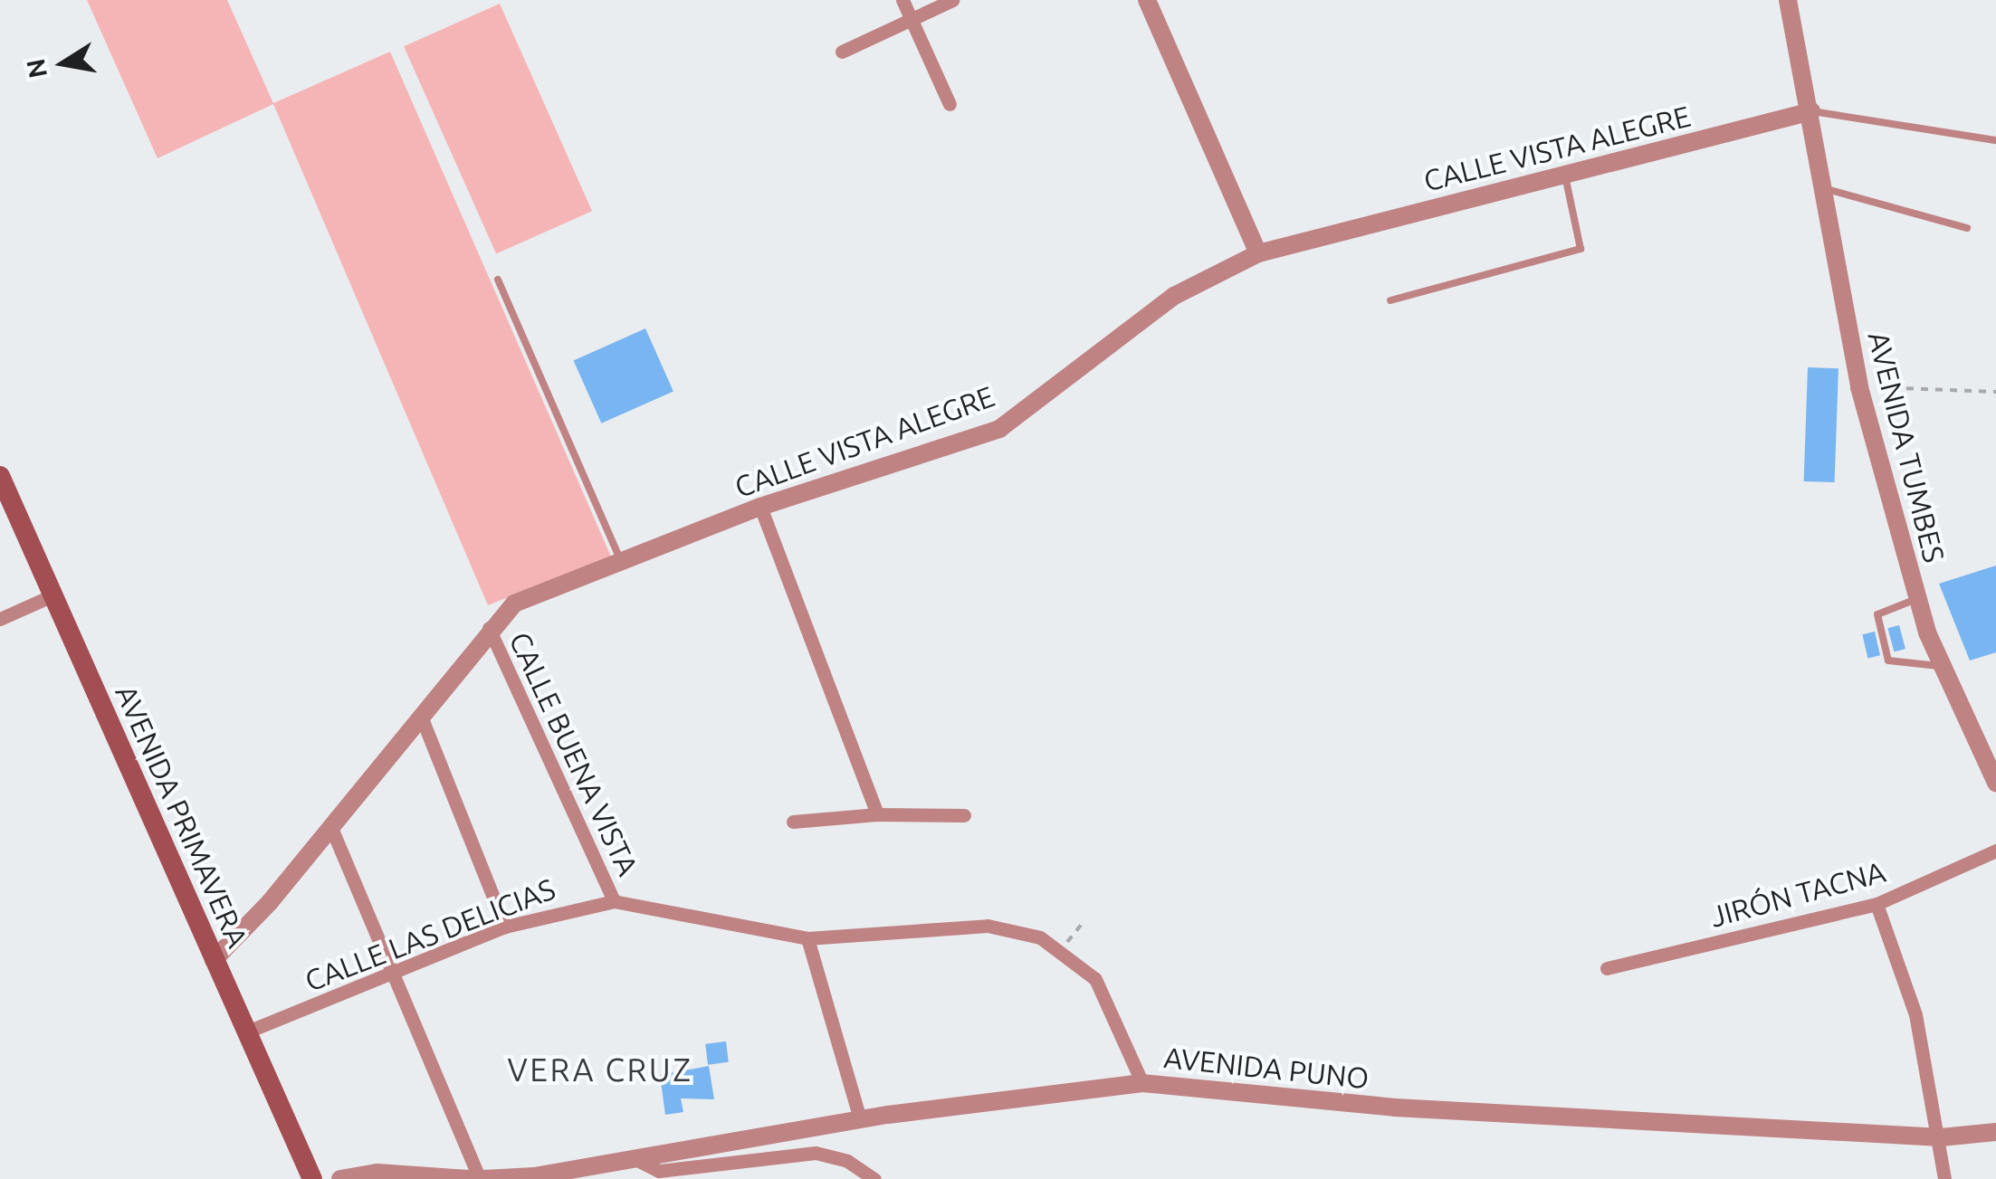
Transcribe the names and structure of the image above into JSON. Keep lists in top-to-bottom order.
{
  "streets": {
    "main road": ["AVENIDA PRIMAVERA"],
    "street": [
      "CALLE VISTA ALEGRE",
      "AVENIDA TUMBES",
      "CALLE BUENA VISTA",
      "JIRÓN TACNA",
      "CALLE LAS DELICIAS",
      "AVENIDA PUNO"
    ]
  },
  "crossings": [
    ["CALLE VISTA ALEGRE", "AVENIDA TUMBES"],
    ["CALLE VISTA ALEGRE", "CALLE BUENA VISTA"],
    ["CALLE VISTA ALEGRE", "AVENIDA PRIMAVERA"],
    ["CALLE BUENA VISTA", "CALLE LAS DELICIAS"],
    ["AVENIDA PRIMAVERA", "CALLE LAS DELICIAS"]
  ],
  "districts": ["VERA CRUZ"],
  "north": "left"
}
